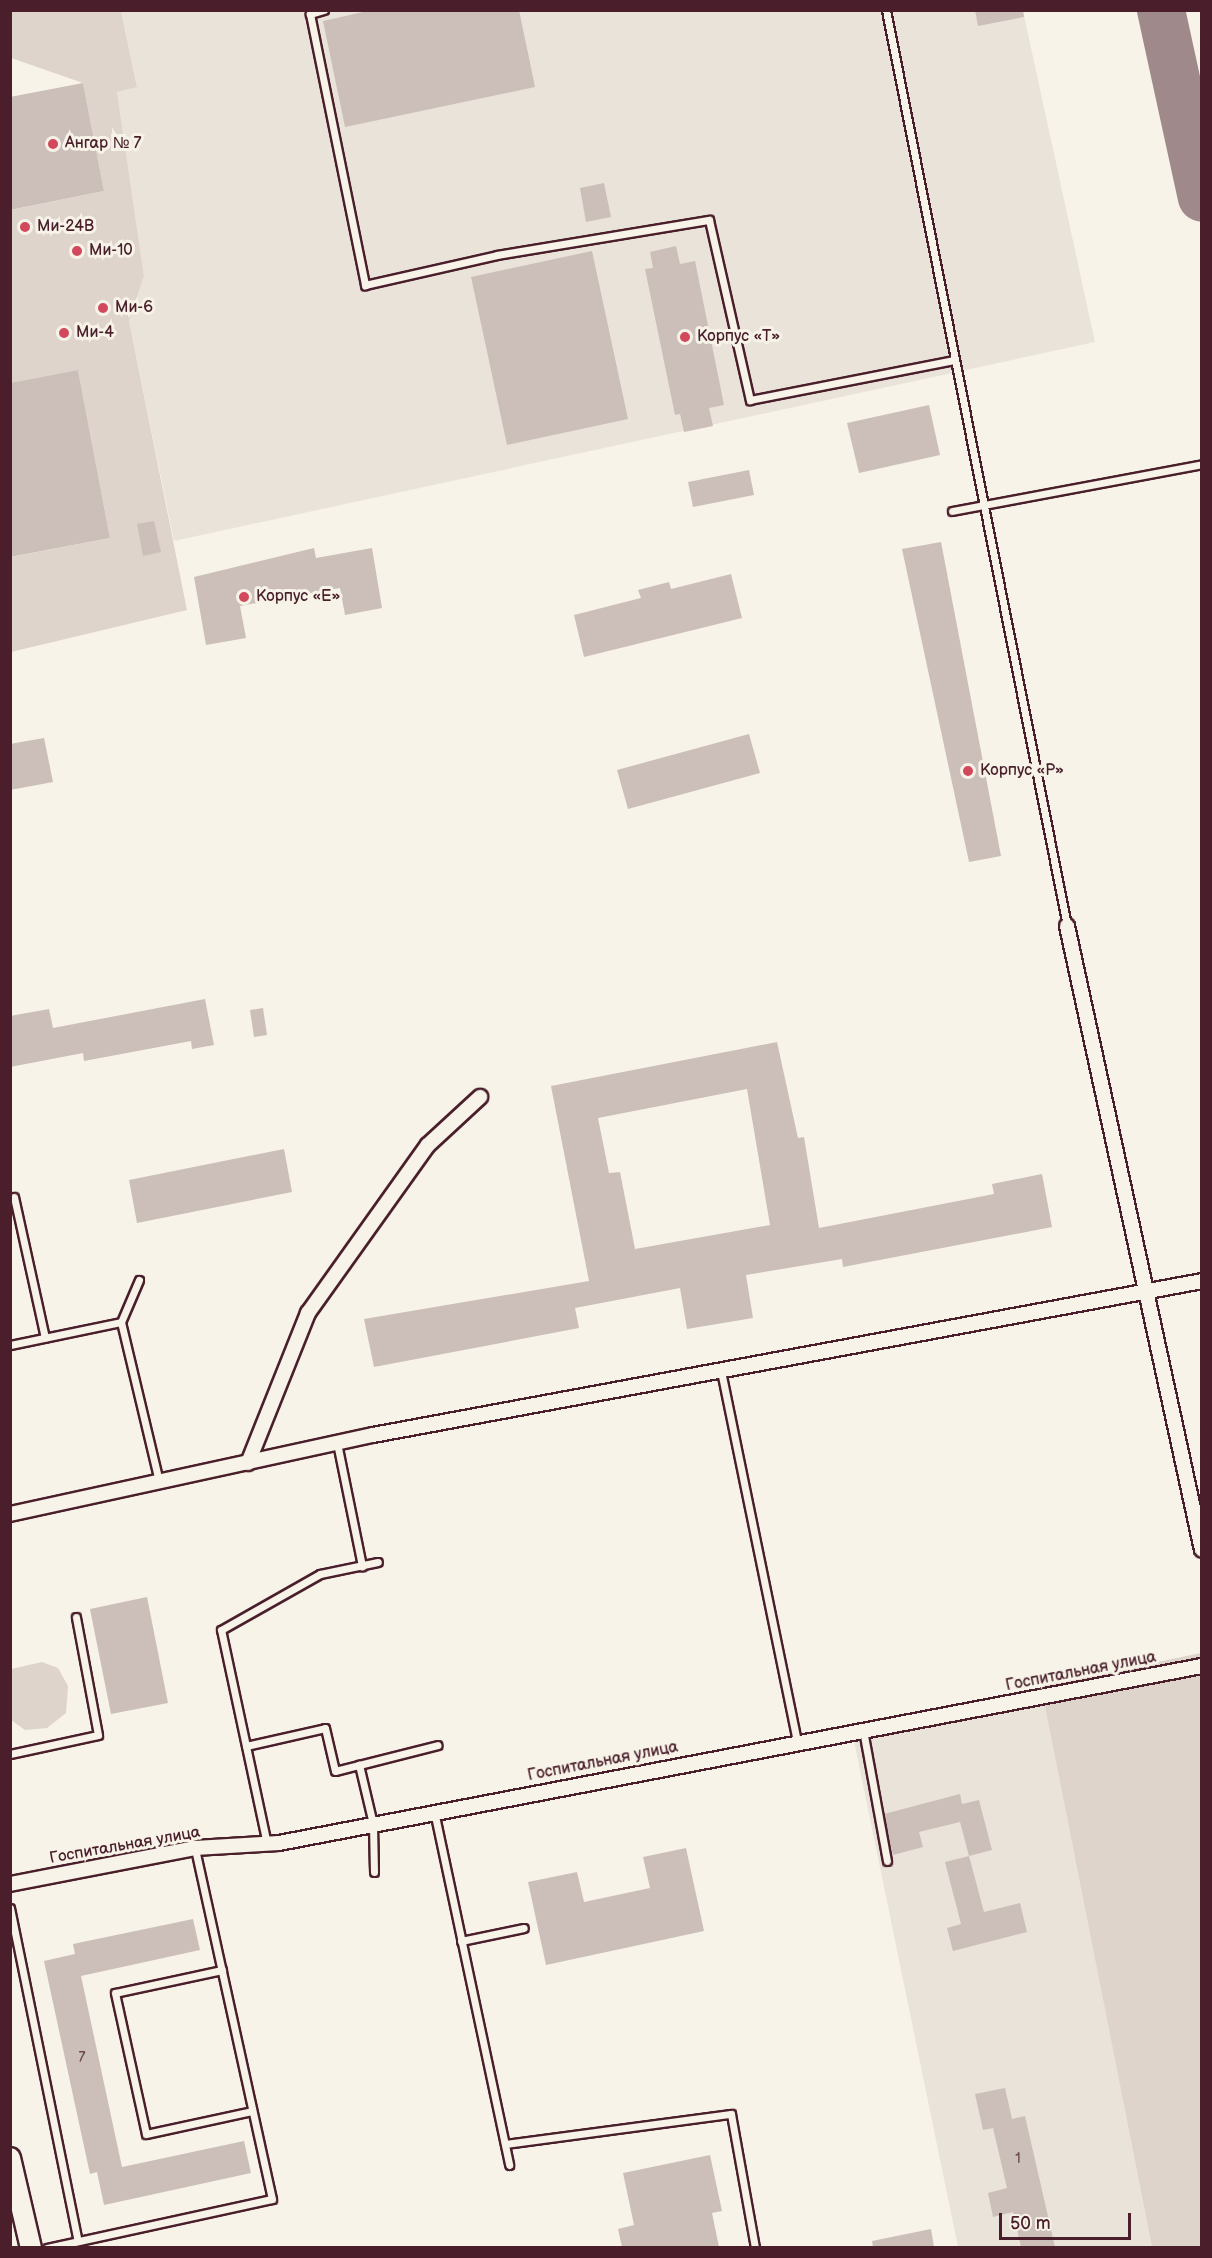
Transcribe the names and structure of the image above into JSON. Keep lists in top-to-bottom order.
{
  "streets": {
    "street": ["Госпитальная улица"]
  },
  "places": [
    "Ангар № 7",
    "Ми-24В",
    "Ми-10",
    "Ми-6",
    "Ми-4",
    "Корпус «Т»",
    "Корпус «Е»",
    "Корпус «Р»"
  ],
  "house_numbers": ["7", "1"],
  "scale_bar": "50 m"
}
